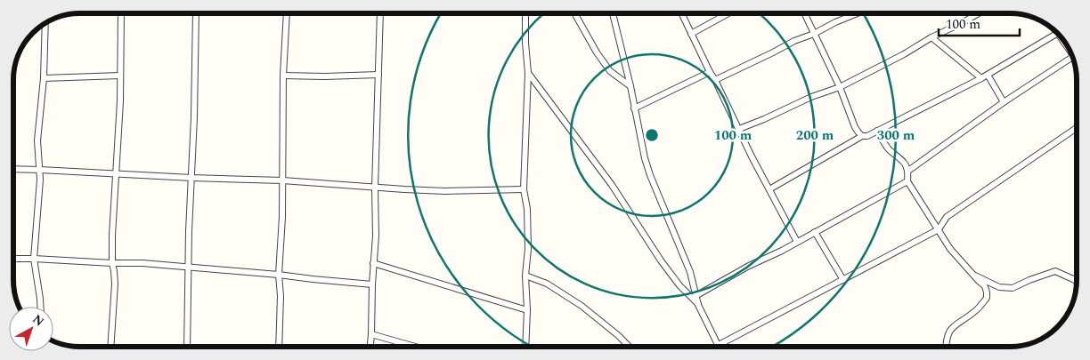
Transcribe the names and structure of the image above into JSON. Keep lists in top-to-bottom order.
{
  "scale_bar": "100 m",
  "north": "top right",
  "rings": ["100 m", "200 m", "300 m"]
}
